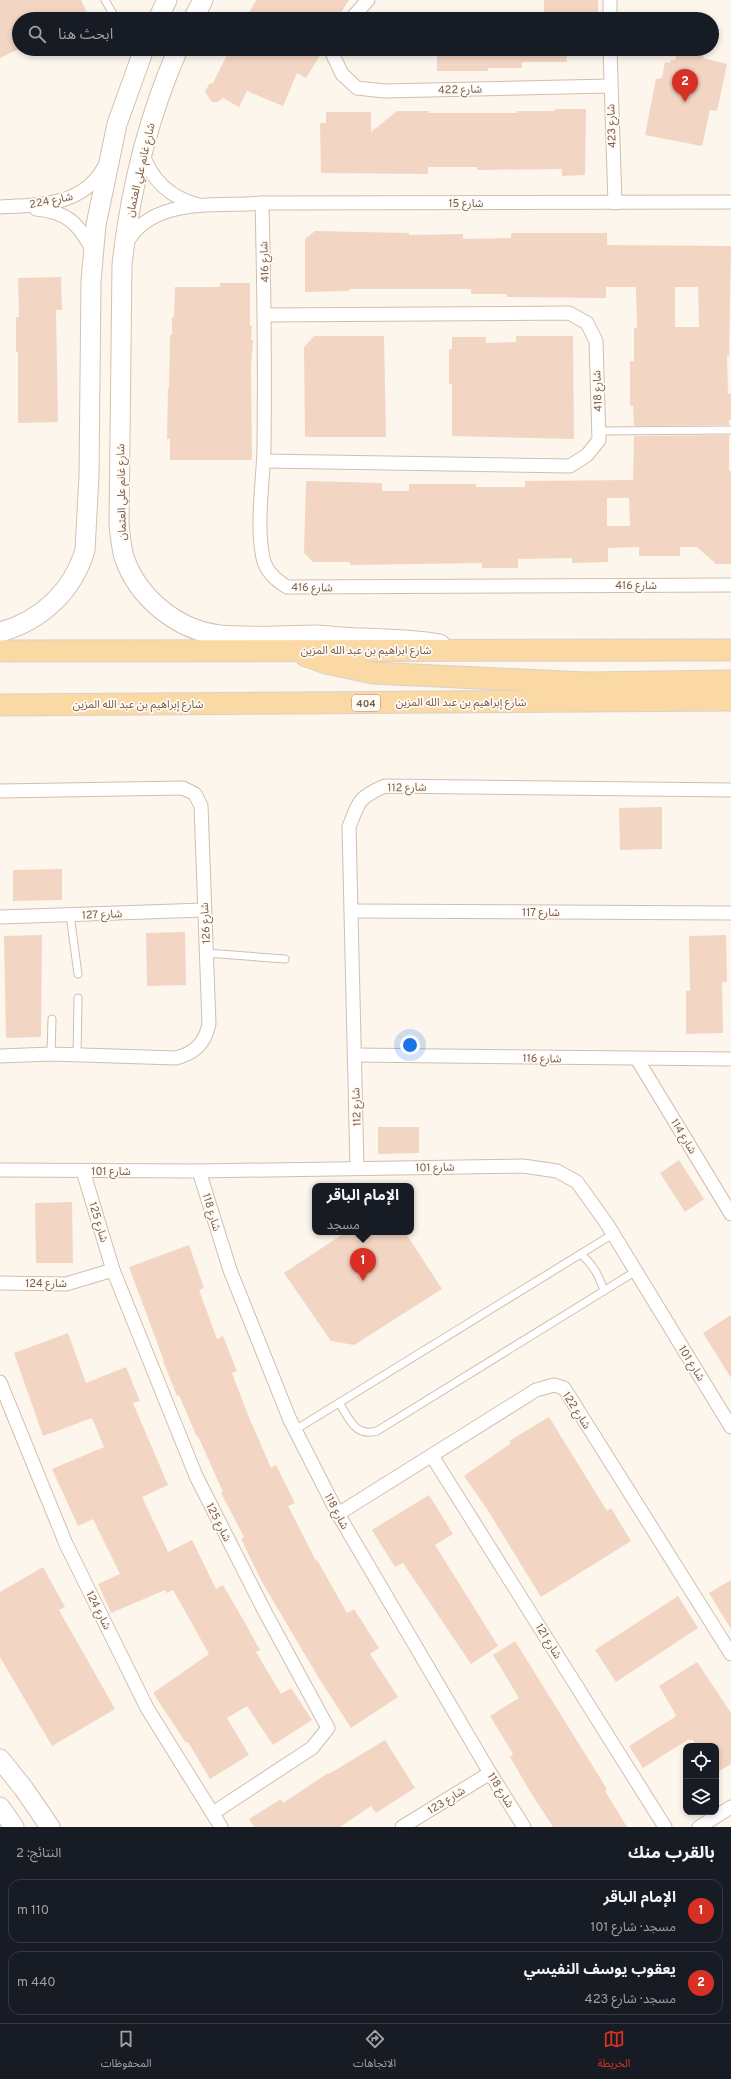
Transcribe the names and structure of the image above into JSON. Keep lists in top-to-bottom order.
{
  "streets": {
    "main road": ["شارع ابراهيم بن عبد الله المزين", "شارع إبراهيم بن عبد الله المزين", "404"],
    "street": [
      "شارع 422",
      "شارع 423",
      "شارع غانم علي العثمان",
      "شارع 224",
      "شارع 15",
      "شارع 416",
      "شارع 418",
      "شارع 112",
      "شارع 117",
      "شارع 127",
      "شارع 126",
      "شارع 116",
      "شارع 114",
      "شارع 101",
      "شارع 118",
      "شارع 125",
      "شارع 124",
      "شارع 122",
      "شارع 121",
      "شارع 123"
    ]
  },
  "crossings": [
    ["شارع 422", "شارع 423"],
    ["شارع 423", "شارع 15"],
    ["شارع غانم علي العثمان", "شارع 15"],
    ["شارع غانم علي العثمان", "شارع ابراهيم بن عبد الله المزين"],
    ["شارع 15", "شارع 416"],
    ["شارع 416", "شارع 418"],
    ["شارع 112", "شارع 117"],
    ["شارع 112", "شارع 116"],
    ["شارع 112", "شارع 101"],
    ["شارع 127", "شارع 126"],
    ["شارع 116", "شارع 114"],
    ["شارع 101", "شارع 118"],
    ["شارع 101", "شارع 125"],
    ["شارع 118", "شارع 122"],
    ["شارع 118", "شارع 123"],
    ["شارع 125", "شارع 124"],
    ["شارع 122", "شارع 121"]
  ],
  "page": {
    "search": "ابحث هنا",
    "pins": ["2", "1"],
    "popup": ["الإمام الباقر", "مسجد"],
    "heading": ["بالقرب منك", "النتائج: 2"],
    "list": [
      {
        "mark": "1",
        "name": "الإمام الباقر",
        "note": "مسجد · شارع 101",
        "value": "110 m"
      },
      {
        "mark": "2",
        "name": "يعقوب يوسف النفيسي",
        "note": "مسجد · شارع 423",
        "value": "440 m"
      }
    ],
    "nav": ["الخريطة", "الاتجاهات", "المحفوظات"]
  }
}
